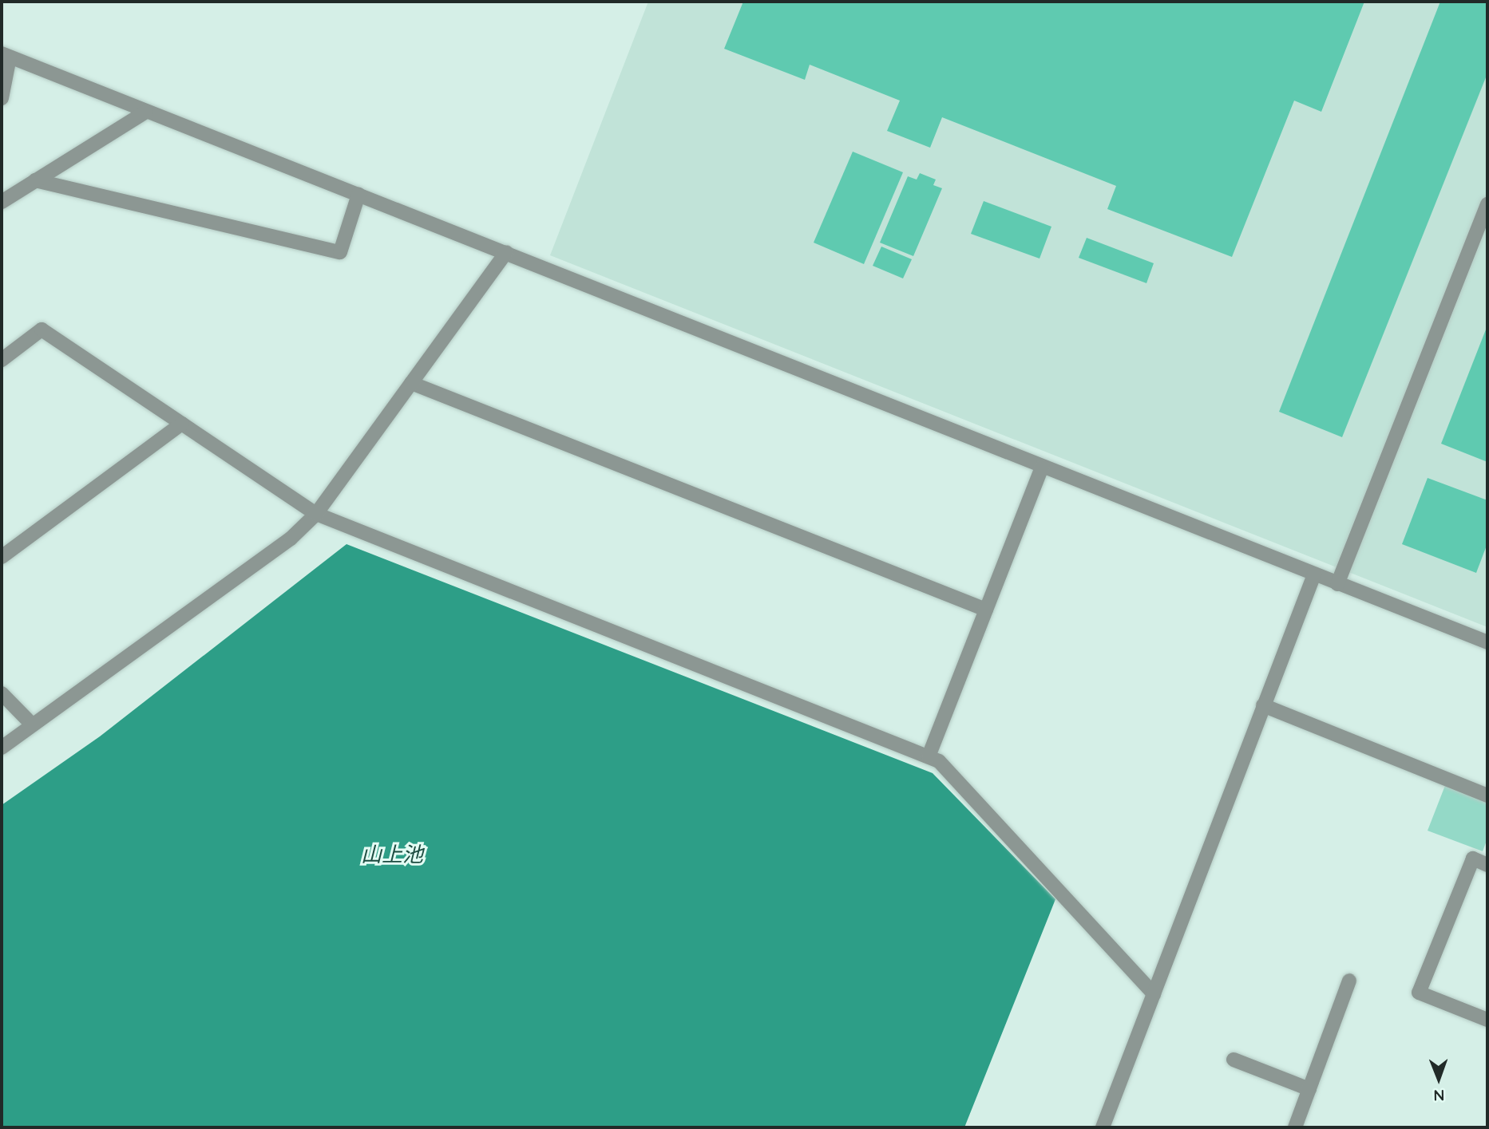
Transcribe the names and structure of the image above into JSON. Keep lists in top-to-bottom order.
{
  "water": ["山上池"],
  "north": "bottom"
}
